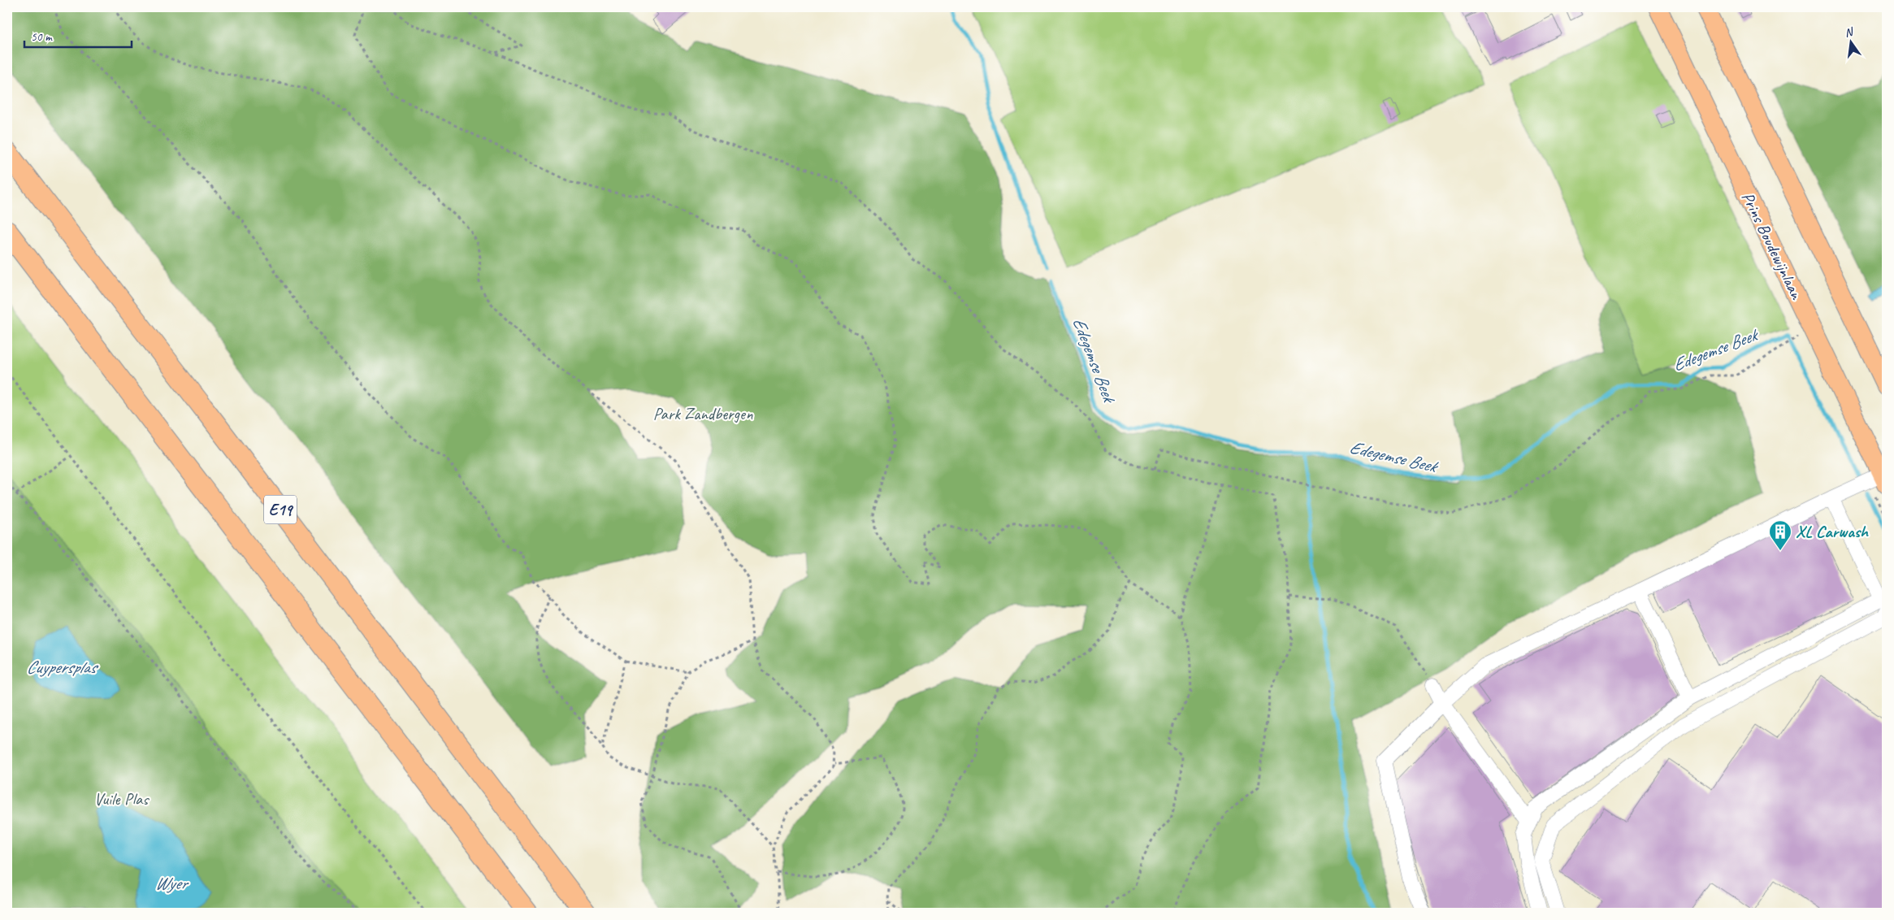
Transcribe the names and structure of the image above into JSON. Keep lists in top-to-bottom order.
{
  "streets": {
    "highway": ["E19"],
    "main road": ["Prins Boudewijnlaan"]
  },
  "water": ["Edegemse Beek", "Cuypersplas", "Wyer"],
  "parks": ["Park Zandbergen", "Vuile Plas"],
  "places": {
    "building": ["XL Carwash"]
  },
  "scale_bar": "50 m",
  "north": "top"
}
